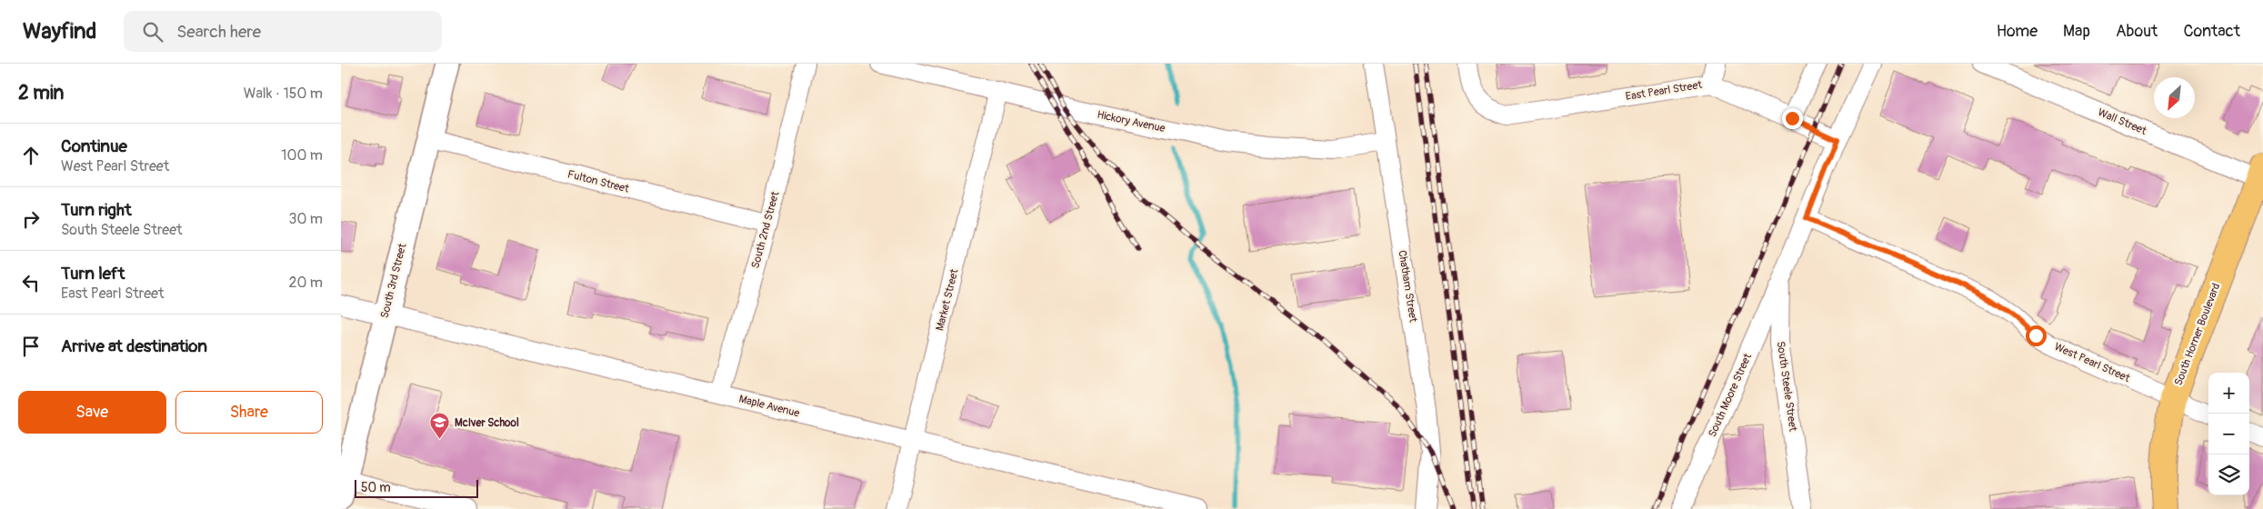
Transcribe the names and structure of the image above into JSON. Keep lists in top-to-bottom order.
{
  "streets": {
    "main road": ["South Horner Boulevard"],
    "street": [
      "East Pearl Street",
      "Hickory Avenue",
      "Wall Street",
      "Fulton Street",
      "South 2nd Street",
      "South 3rd Street",
      "Chatham Street",
      "Market Street",
      "West Pearl Street",
      "South Steele Street",
      "South Moore Street",
      "Maple Avenue"
    ]
  },
  "crossings": [
    ["East Pearl Street", "South Steele Street"],
    ["Hickory Avenue", "Chatham Street"],
    ["Hickory Avenue", "Market Street"],
    ["Wall Street", "South Horner Boulevard"],
    ["Fulton Street", "South 2nd Street"],
    ["Fulton Street", "South 3rd Street"],
    ["South 2nd Street", "Maple Avenue"],
    ["South 3rd Street", "Maple Avenue"],
    ["Market Street", "Maple Avenue"],
    ["South Horner Boulevard", "West Pearl Street"],
    ["West Pearl Street", "South Steele Street"],
    ["South Steele Street", "South Moore Street"]
  ],
  "places": {
    "school or university": ["McIver School"]
  },
  "scale_bar": "50 m",
  "north": "bottom left",
  "page": {
    "header": "Wayfind",
    "search": "Search here",
    "nav": [
      "Home",
      "Map",
      "About",
      "Contact"
    ],
    "heading": ["2 min", "Walk · 150 m"],
    "list": [
      ["Continue", "West Pearl Street", "100 m"],
      ["Turn right", "South Steele Street", "30 m"],
      ["Turn left", "East Pearl Street", "20 m"],
      "Arrive at destination"
    ],
    "map_buttons": ["+", "−"],
    "buttons": ["Save", "Share"],
    "scale": "50 m"
  }
}
